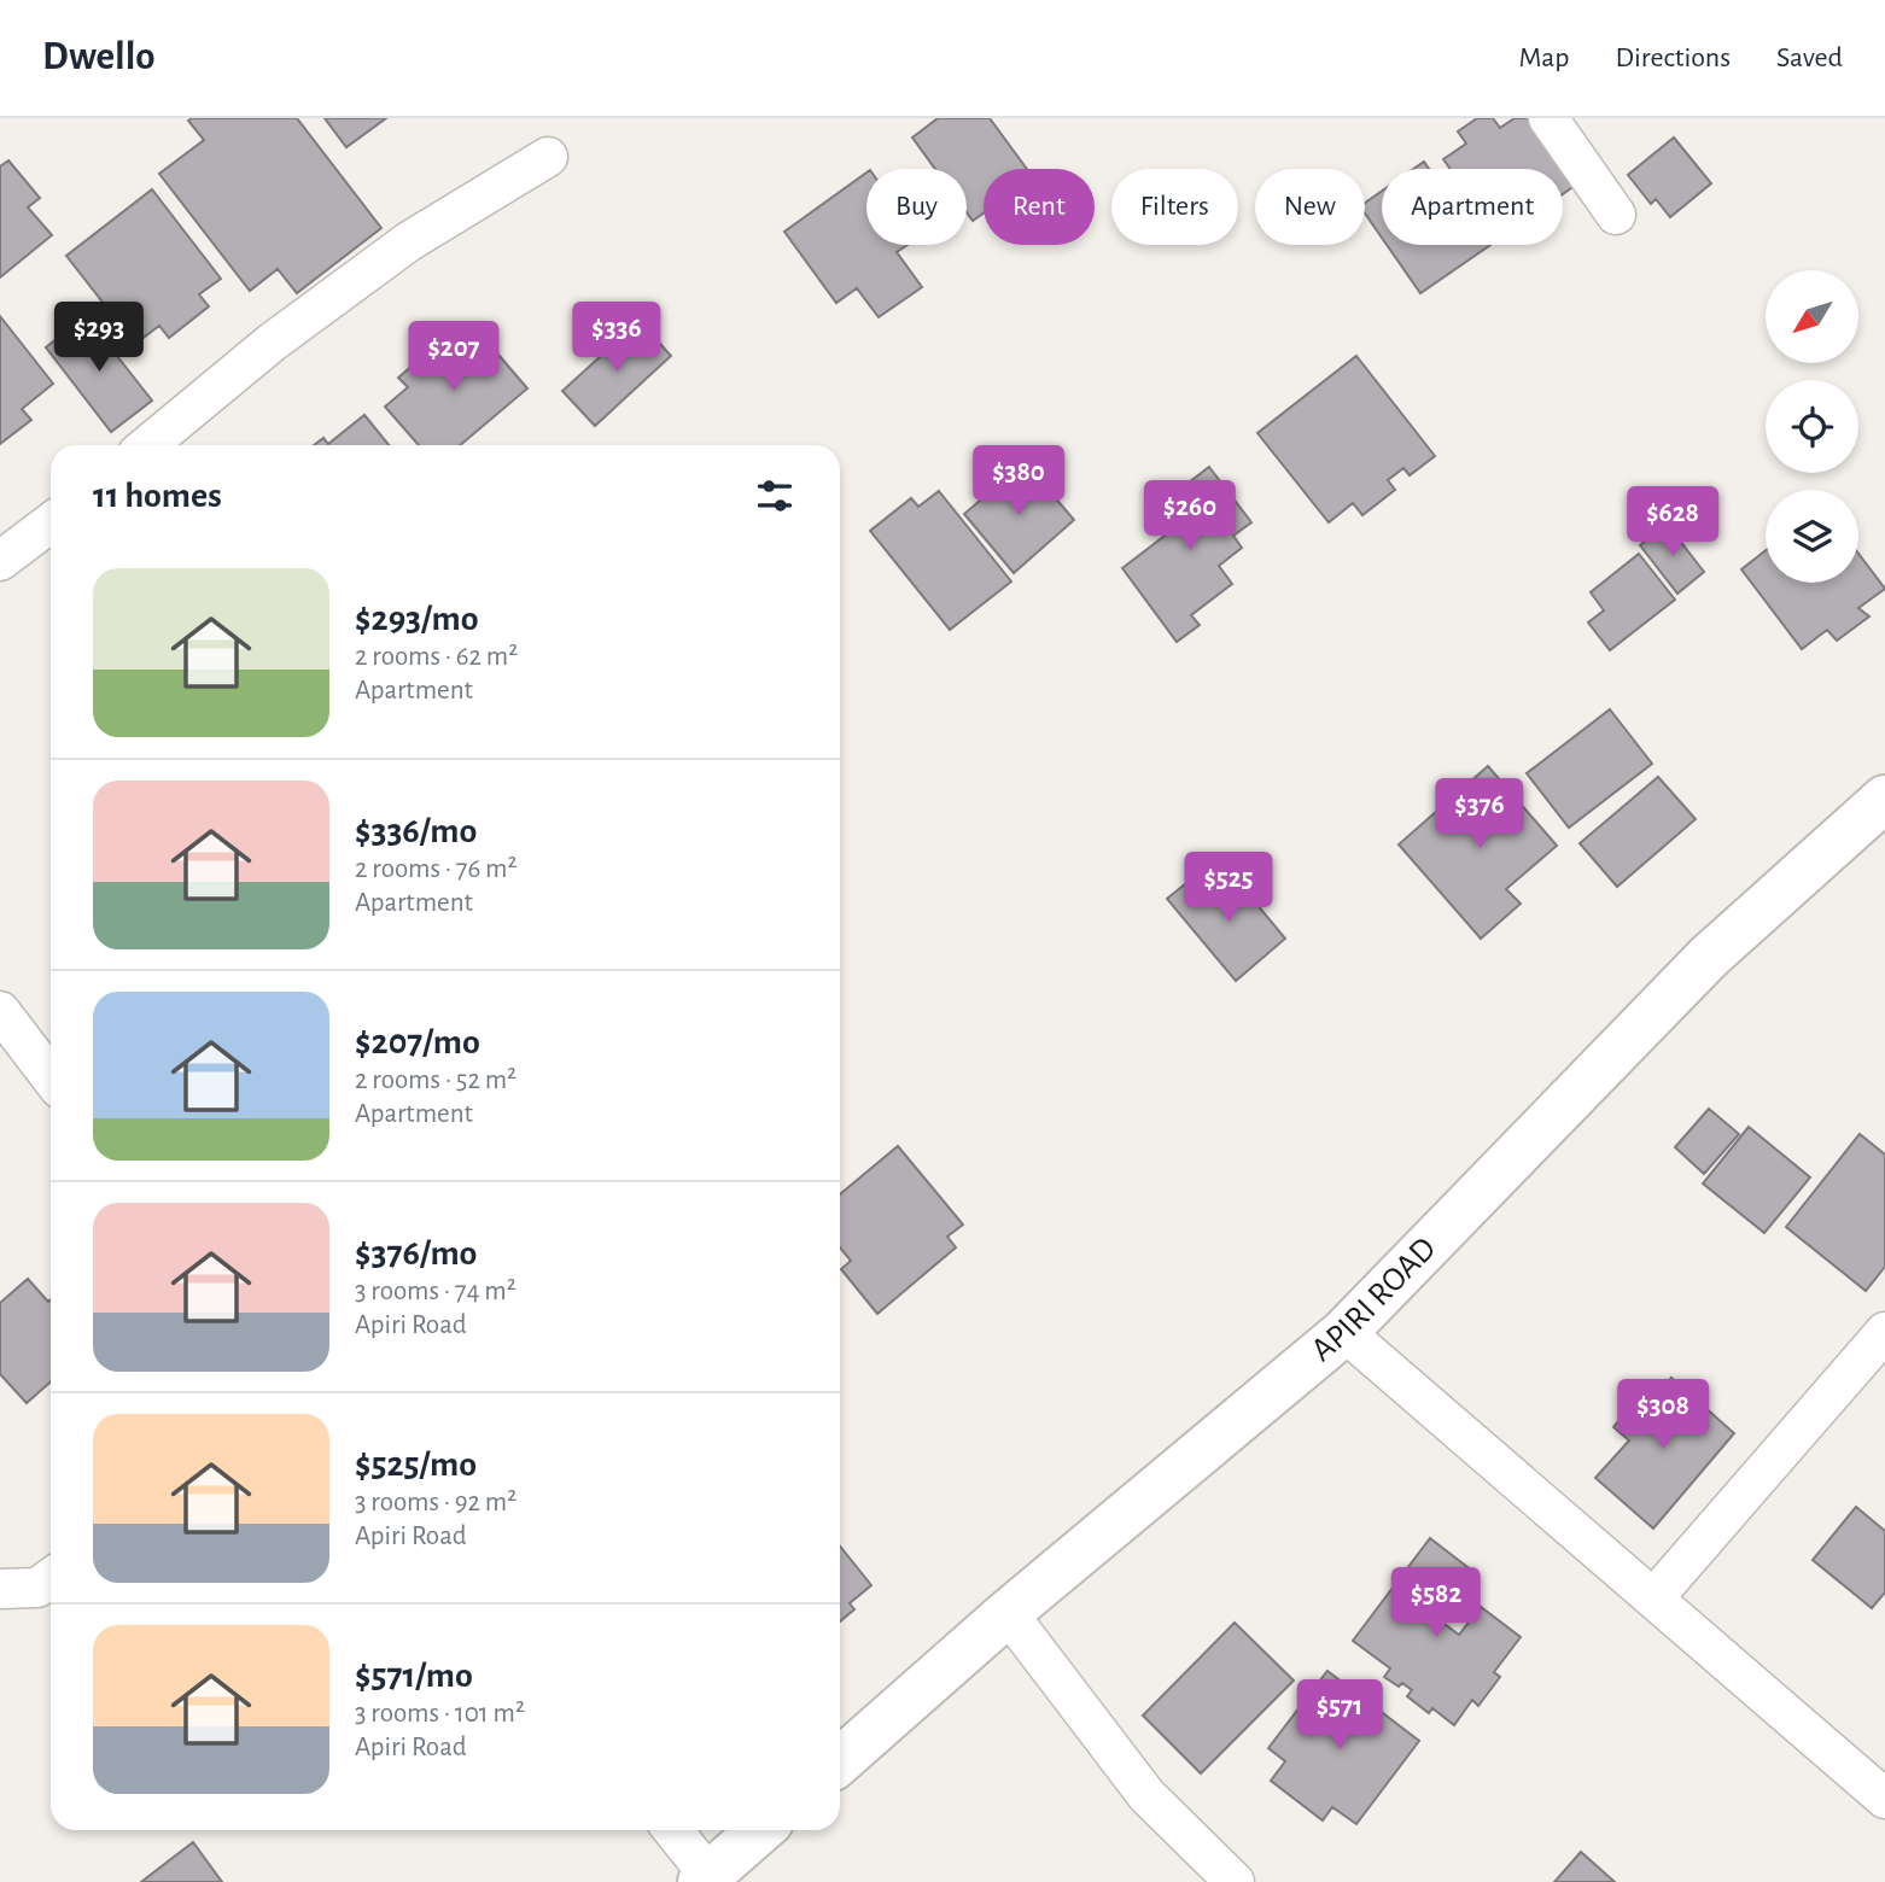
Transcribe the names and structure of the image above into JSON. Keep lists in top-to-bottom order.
{
  "streets": {
    "street": ["APIRI ROAD"]
  },
  "north": "bottom left",
  "page": {
    "header": "Dwello",
    "nav": ["Map", "Directions", "Saved"],
    "chip": [
      "Buy",
      "Rent",
      "Filters",
      "New",
      "Apartment"
    ],
    "price": [
      "$293",
      "$336",
      "$207",
      "$380",
      "$260",
      "$628",
      "$376",
      "$525",
      "$308",
      "$582",
      "$571"
    ],
    "heading": "11 homes",
    "list": [
      {
        "name": "$293/mo",
        "note": "2 rooms · 62 m² · Apartment"
      },
      {
        "name": "$336/mo",
        "note": "2 rooms · 76 m² · Apartment"
      },
      {
        "name": "$207/mo",
        "note": "2 rooms · 52 m² · Apartment"
      },
      {
        "name": "$376/mo",
        "note": "3 rooms · 74 m² · Apiri Road"
      },
      {
        "name": "$525/mo",
        "note": "3 rooms · 92 m² · Apiri Road"
      },
      {
        "name": "$571/mo",
        "note": "3 rooms · 101 m² · Apiri Road"
      }
    ]
  }
}
